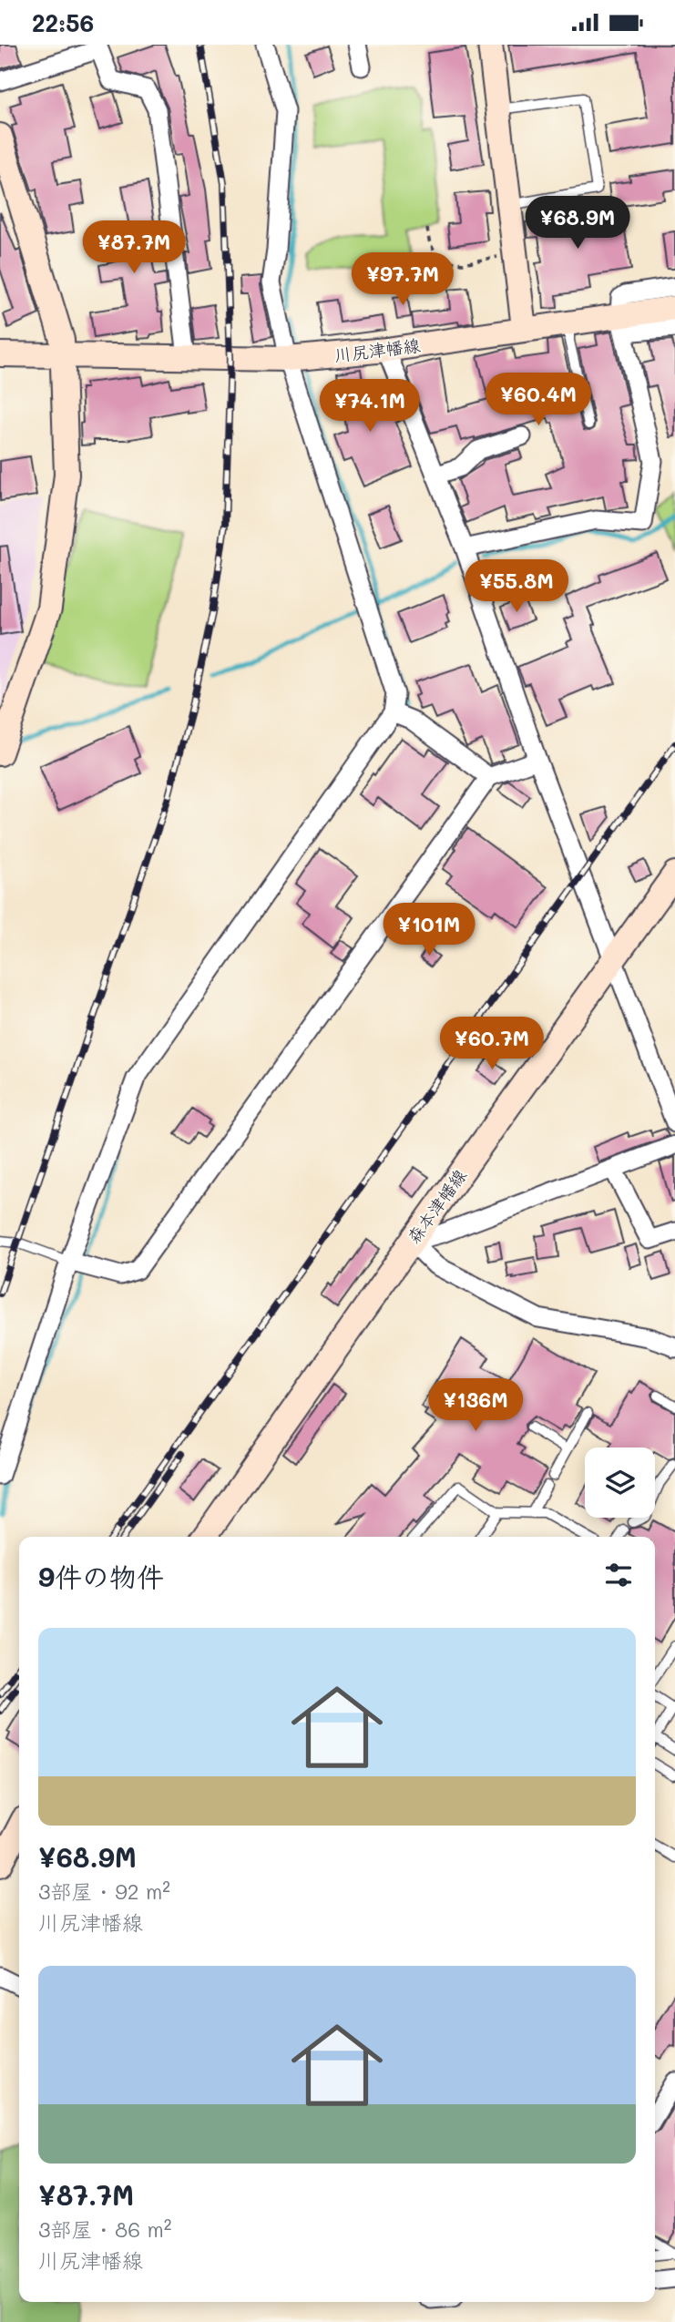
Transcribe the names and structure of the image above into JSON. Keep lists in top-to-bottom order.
{
  "streets": {
    "main road": ["川尻津幡線", "森本津幡線"]
  },
  "page": {
    "status": "22:56",
    "price": [
      "¥68.9M",
      "¥87.7M",
      "¥97.7M",
      "¥60.4M",
      "¥74.1M",
      "¥55.8M",
      "¥101M",
      "¥60.7M",
      "¥136M"
    ],
    "heading": "9件の物件",
    "list": [
      {
        "name": "¥68.9M",
        "note": "3部屋 · 92 m² · 川尻津幡線"
      },
      {
        "name": "¥87.7M",
        "note": "3部屋 · 86 m² · 川尻津幡線"
      }
    ]
  }
}
